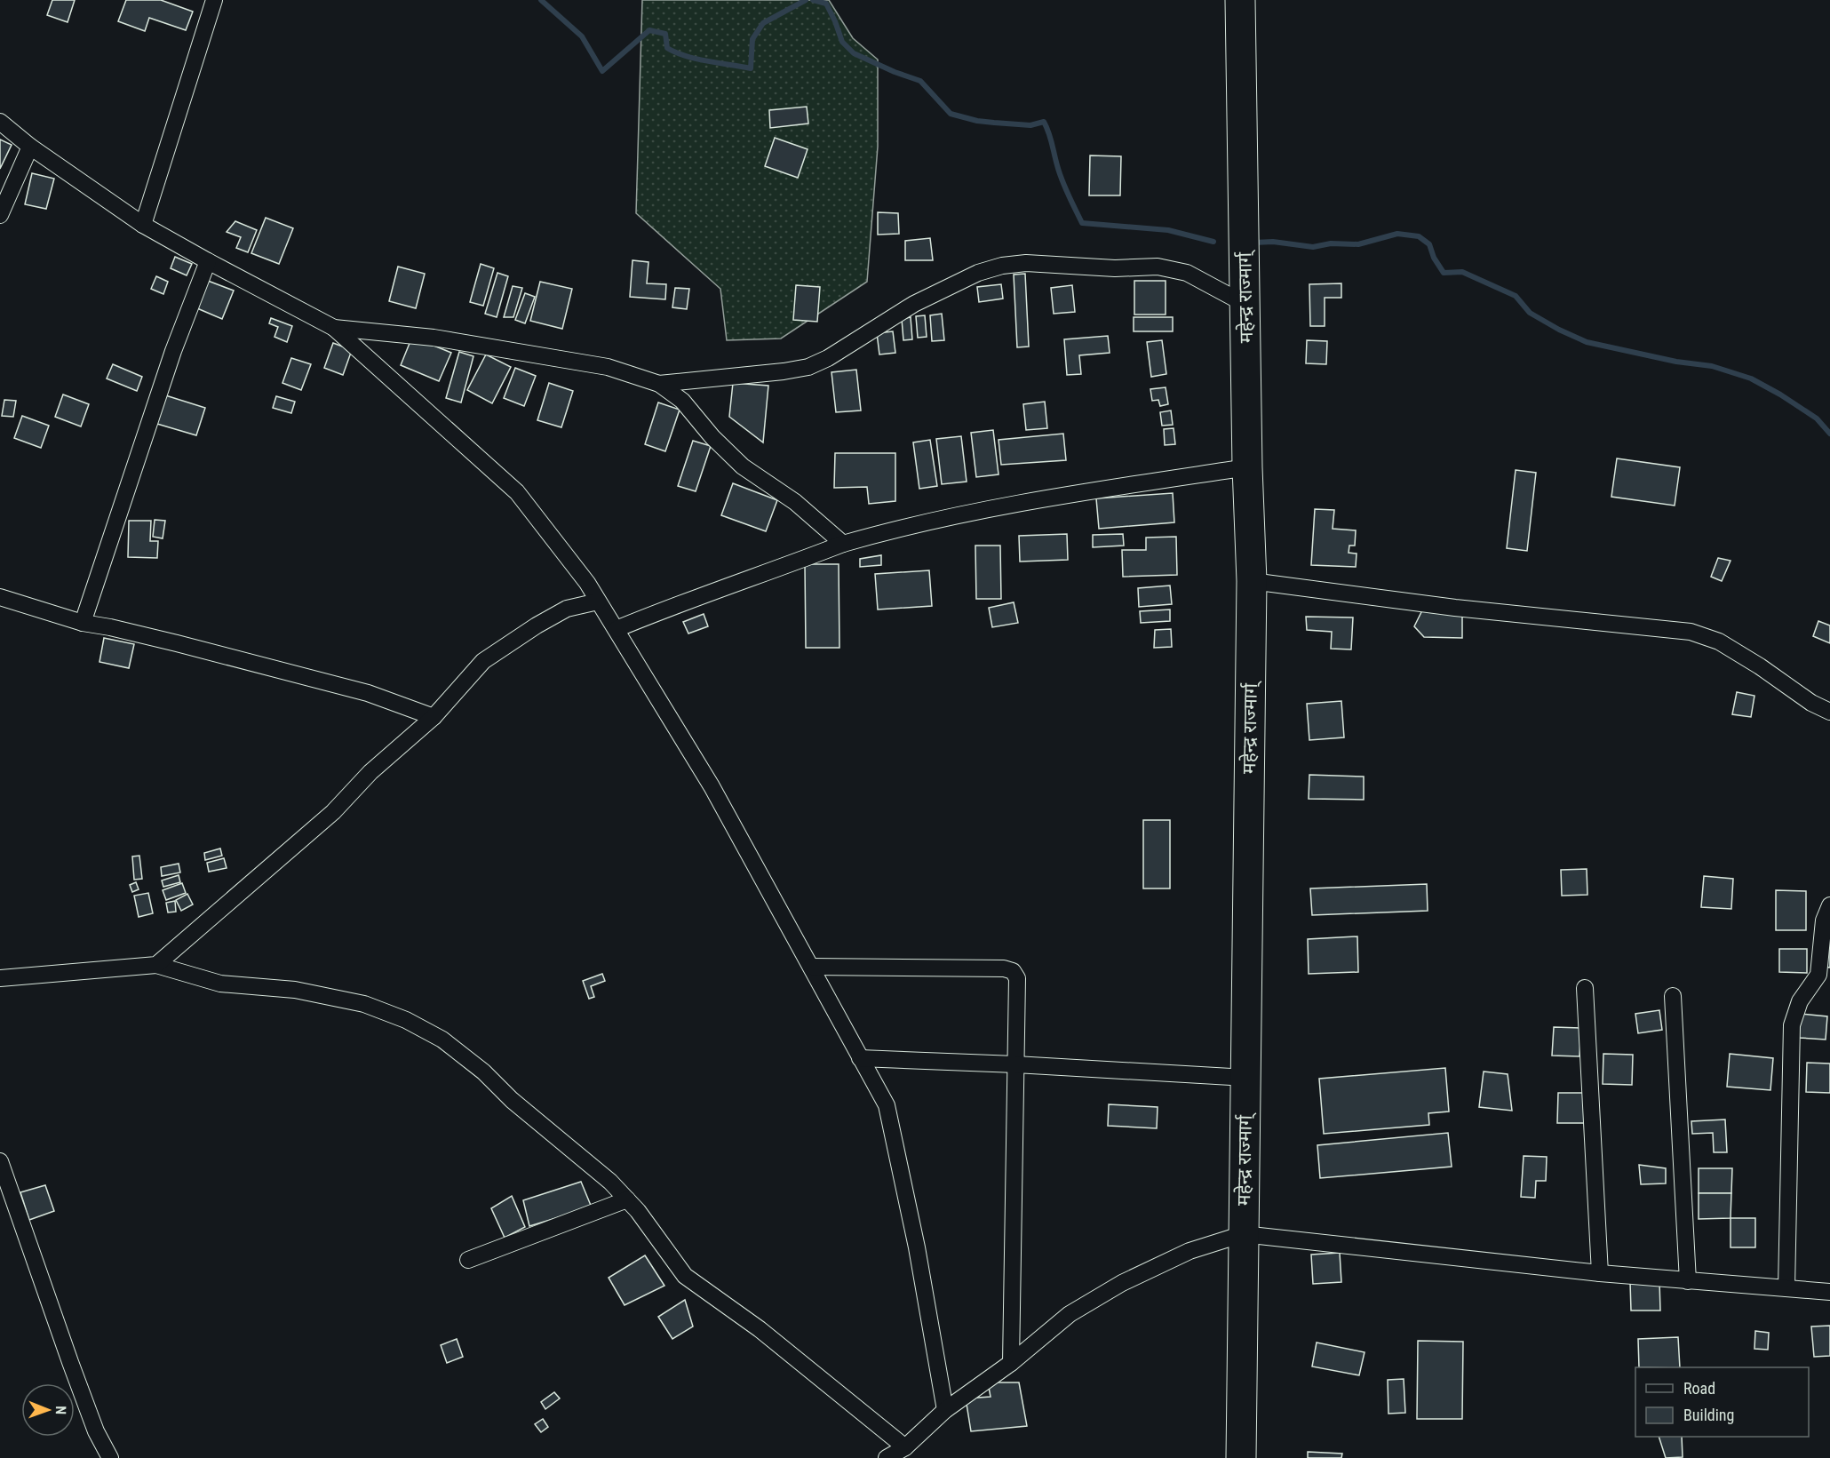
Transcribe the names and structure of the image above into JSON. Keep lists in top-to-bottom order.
{
  "streets": {
    "highway": ["महेन्द्र राज्मार्ग्"]
  },
  "legend": ["Road", "Building"],
  "north": "right"
}
